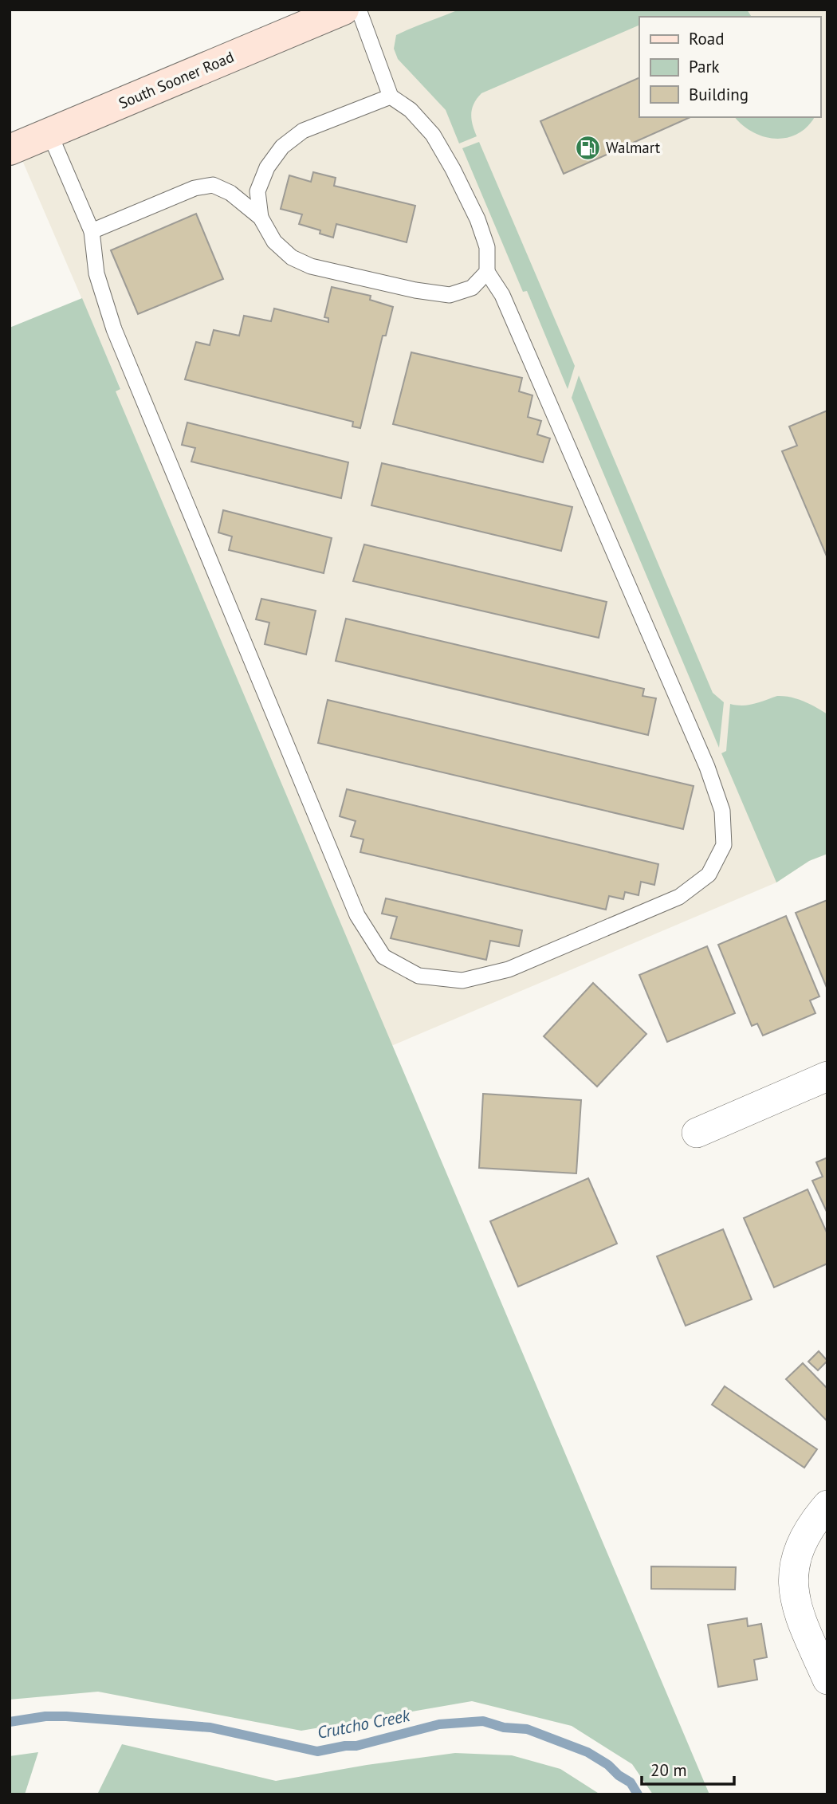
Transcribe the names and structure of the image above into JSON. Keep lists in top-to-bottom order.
{
  "streets": {
    "main road": ["South Sooner Road"]
  },
  "water": ["Crutcho Creek"],
  "places": {
    "fuel station": ["Walmart"]
  },
  "legend": ["Road", "Park", "Building"],
  "scale_bar": "20 m"
}
